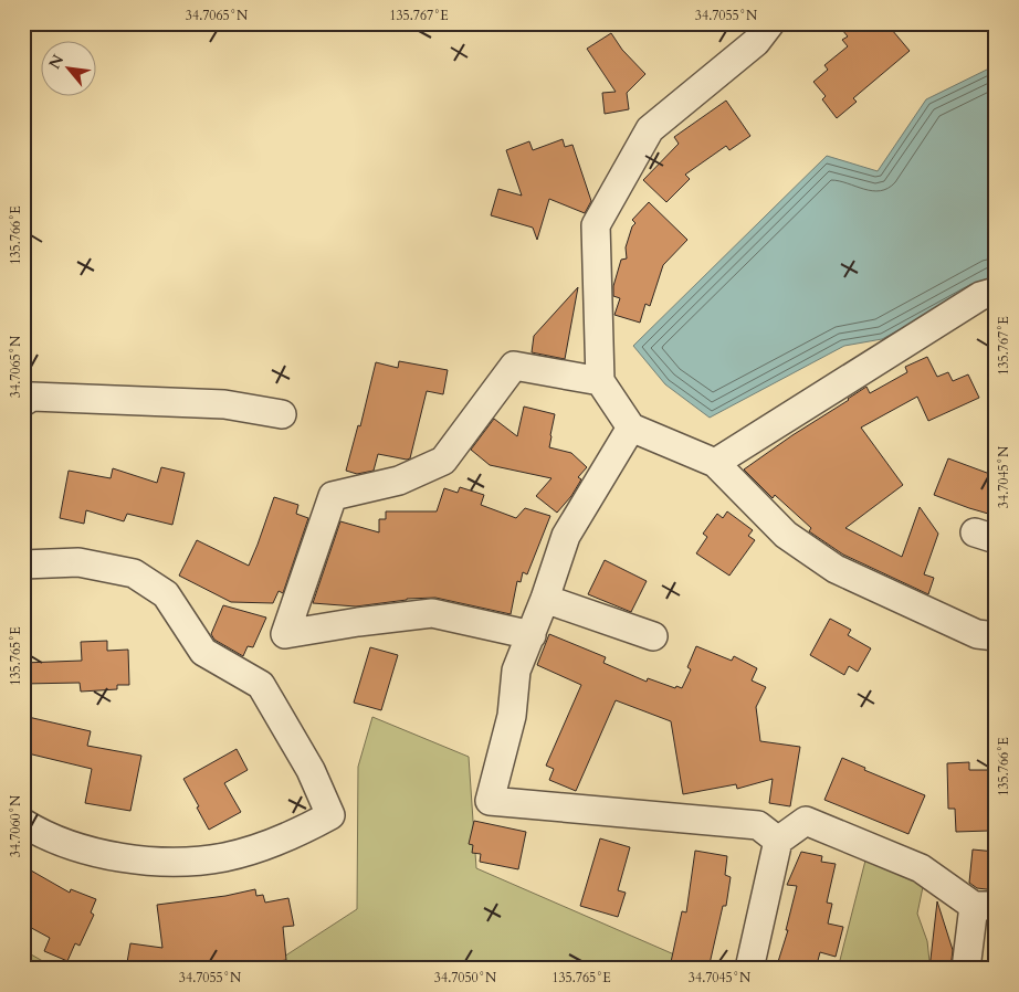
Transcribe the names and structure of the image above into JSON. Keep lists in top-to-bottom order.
{
  "north": "top left",
  "coordinates": [
    "34.7065°N",
    "135.767°E",
    "34.7055°N",
    "135.766°E",
    "34.7045°N",
    "135.765°E",
    "34.7060°N",
    "34.7050°N"
  ]
}
